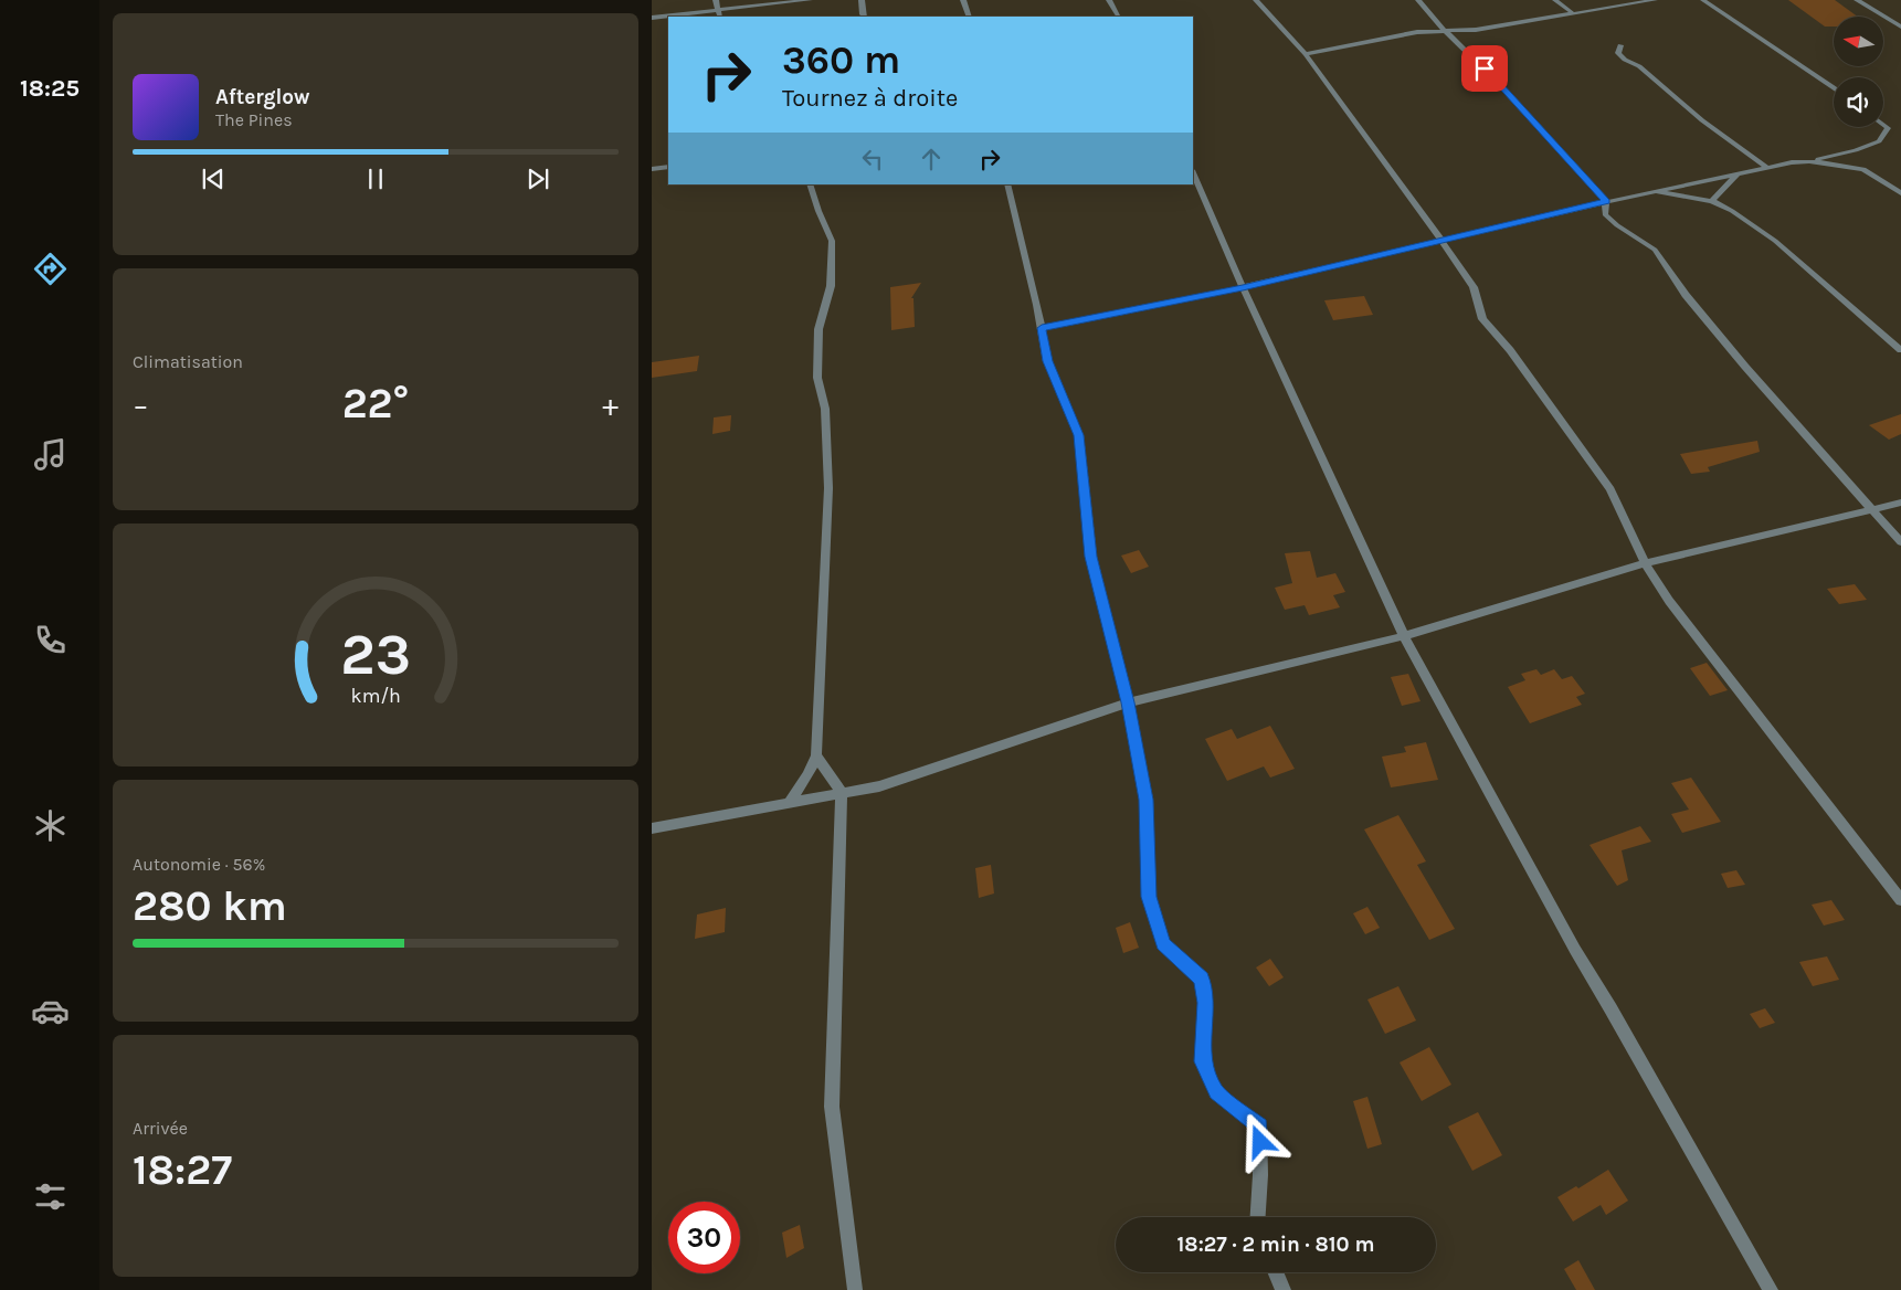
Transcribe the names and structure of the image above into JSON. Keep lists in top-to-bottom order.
{
  "north": "left",
  "page": {
    "tabs": "18:25",
    "turn": ["360 m", "Tournez à droite"],
    "song": ["Afterglow", "The Pines"],
    "tile": [
      "Climatisation",
      ["Autonomie · 56%", "280 km"],
      ["Arrivée", "18:27"]
    ],
    "heat": ["−", "22°", "+"],
    "limit": "30",
    "trip": "18:27 · 2 min · 810 m",
    "gauge": ["23", "km/h"]
  }
}
